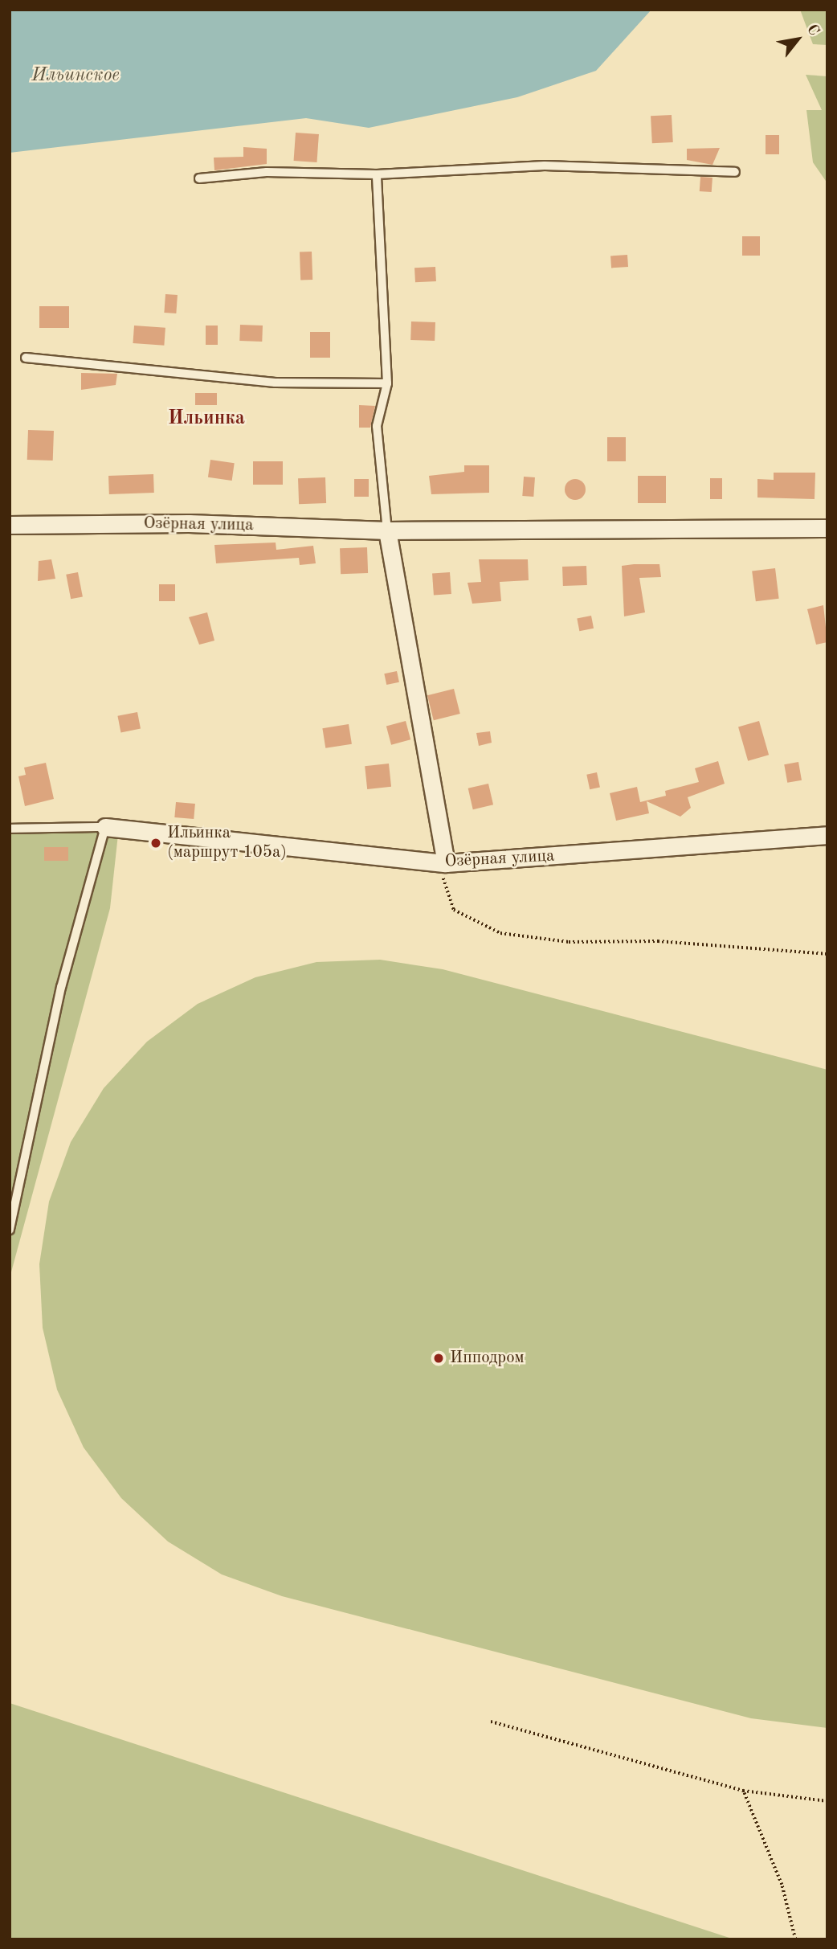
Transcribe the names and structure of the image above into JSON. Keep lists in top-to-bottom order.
{
  "streets": {
    "street": ["Озёрная улица"]
  },
  "districts": ["Ильинка"],
  "water": ["Ильинское"],
  "places": ["Ильинка (маршрут 105а)", "Ипподром"],
  "north": "top right"
}
